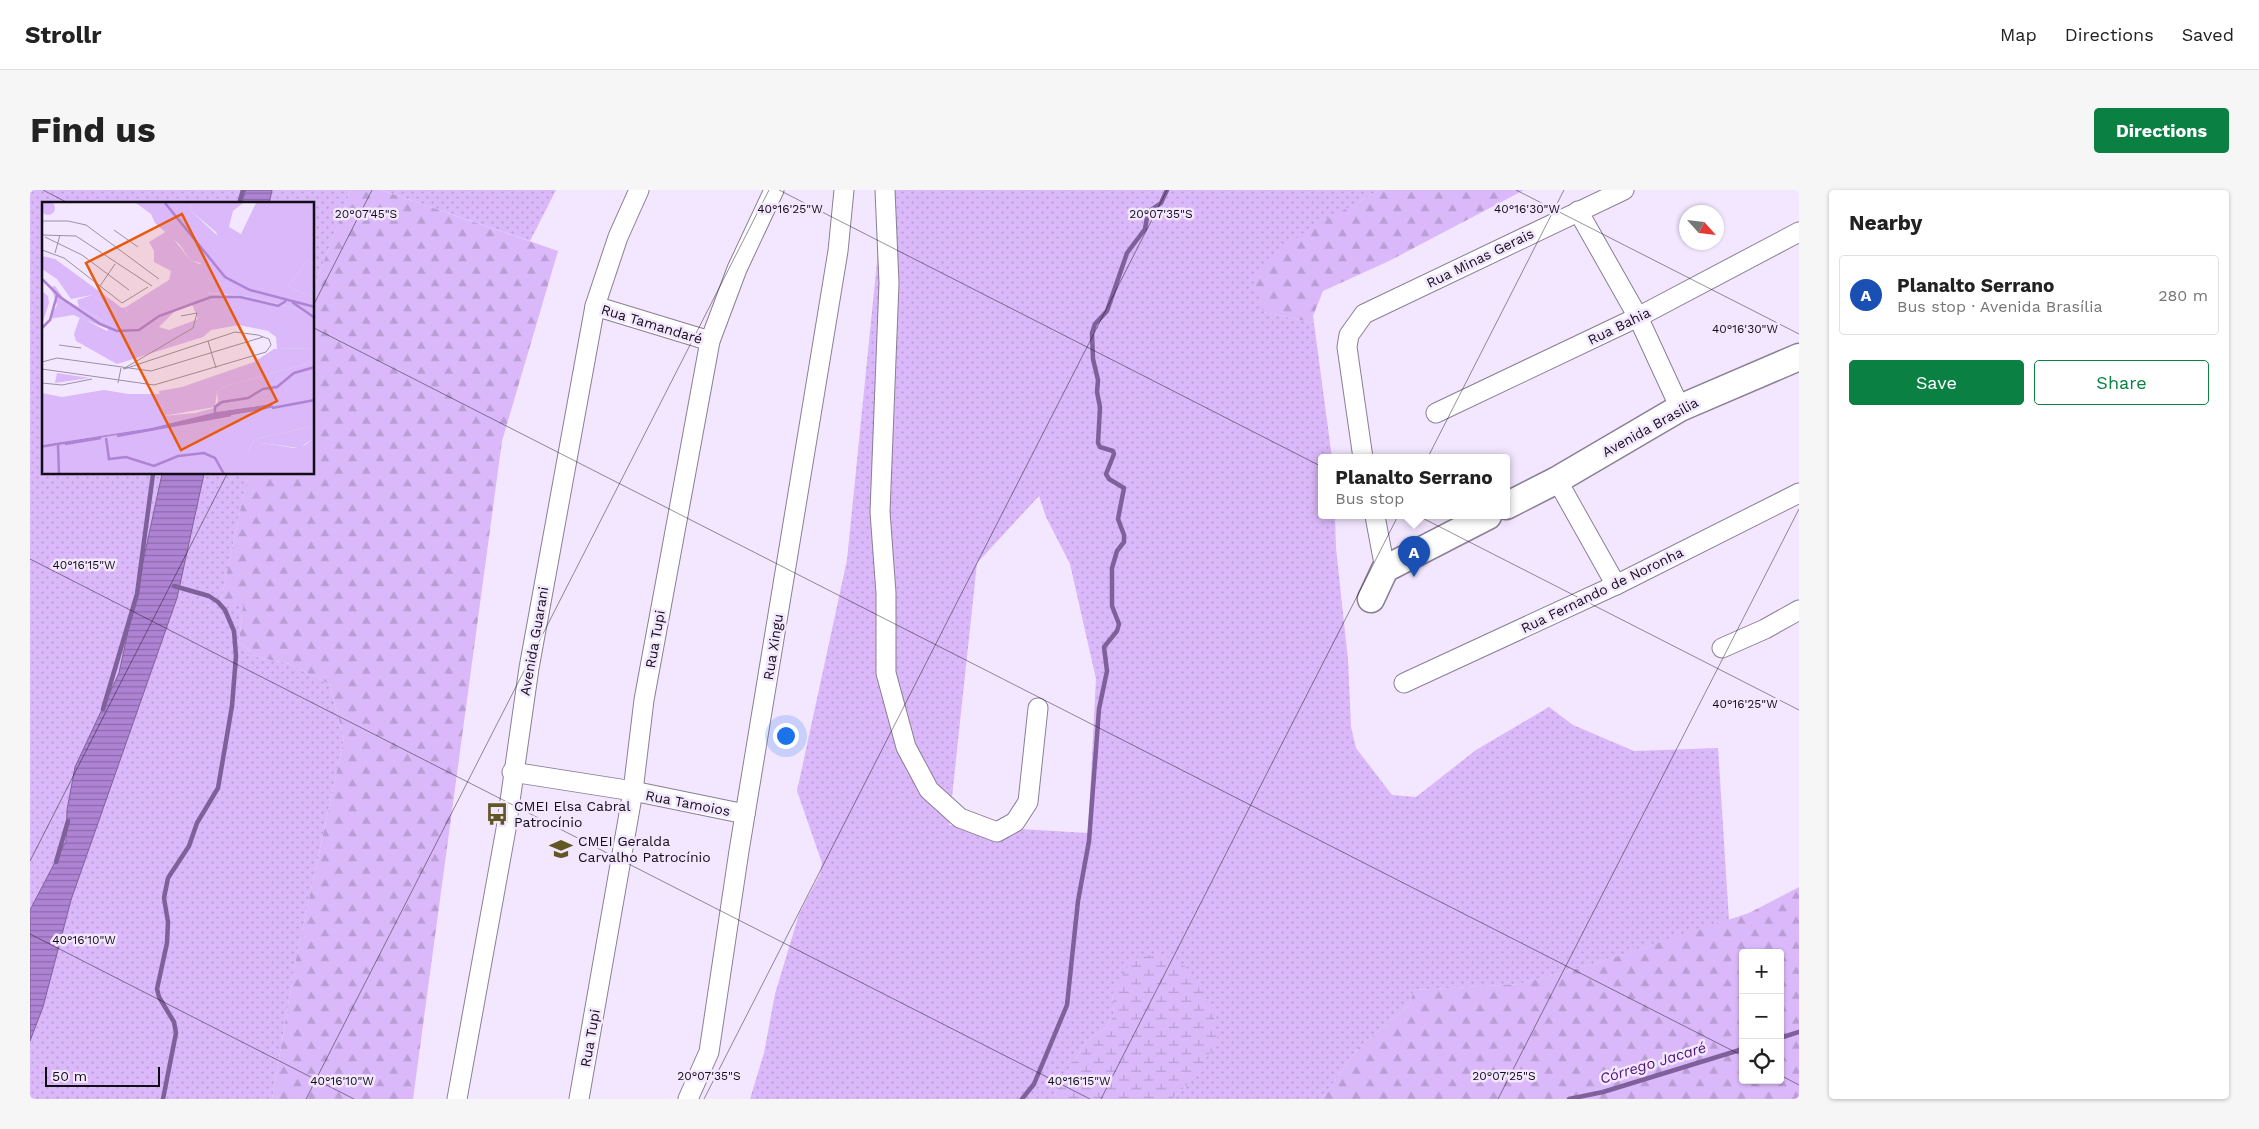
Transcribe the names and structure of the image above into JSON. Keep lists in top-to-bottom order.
{
  "streets": {
    "street": [
      "Rua Minas Gerais",
      "Rua Tamandaré",
      "Rua Bahia",
      "Avenida Brasília",
      "Rua Fernando de Noronha",
      "Rua Tupi",
      "Avenida Guarani",
      "Rua Xingu",
      "Rua Tamoios"
    ]
  },
  "crossings": [
    ["Rua Tamandaré", "Rua Tupi"],
    ["Rua Tamandaré", "Avenida Guarani"],
    ["Rua Tupi", "Rua Tamoios"],
    ["Avenida Guarani", "Rua Tamoios"],
    ["Rua Xingu", "Rua Tamoios"]
  ],
  "water": ["Córrego Jacaré"],
  "places": {
    "bus stop": ["CMEI Elsa Cabral Patrocínio"],
    "school or university": ["CMEI Geralda Carvalho Patrocínio"]
  },
  "scale_bar": "50 m",
  "north": "bottom right",
  "page": {
    "header": "Strollr",
    "nav": ["Map", "Directions", "Saved"],
    "buttons": [
      "Directions",
      ["Save", "Share"]
    ],
    "title": "Find us",
    "heading": "Nearby",
    "list": [
      {
        "mark": "A",
        "name": "Planalto Serrano",
        "note": "Bus stop · Avenida Brasília",
        "value": "280 m"
      }
    ],
    "popup": ["Planalto Serrano", "Bus stop"],
    "pins": "A",
    "map_buttons": ["+", "−"],
    "scale": "50 m"
  },
  "coordinates": [
    "40°16'30\"W",
    "40°16'25\"W",
    "20°07'45\"S",
    "20°07'35\"S",
    "40°16'15\"W",
    "40°16'10\"W",
    "20°07'25\"S"
  ]
}
